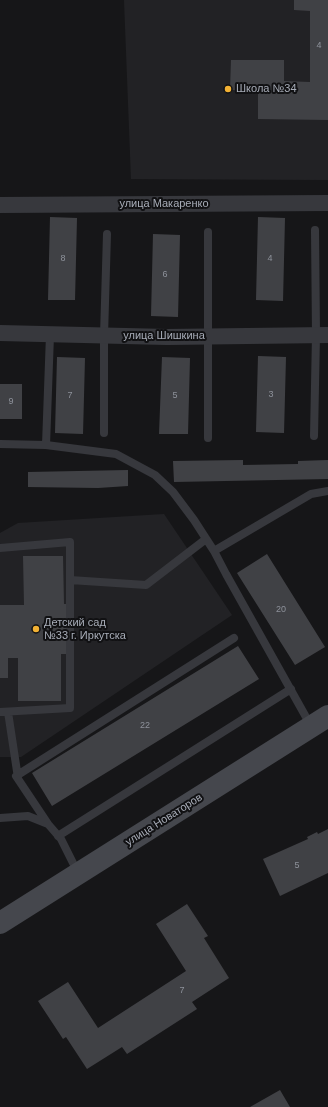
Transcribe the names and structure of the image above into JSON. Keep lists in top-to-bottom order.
{
  "streets": {
    "main road": ["улица Новаторов"],
    "street": ["улица Макаренко", "улица Шишкина"]
  },
  "places": ["Школа №34", "Детский сад №33 г. Иркутска"],
  "house_numbers": [
    "4",
    "8",
    "4",
    "6",
    "3",
    "7",
    "5",
    "9",
    "20",
    "22",
    "5",
    "7"
  ]
}
